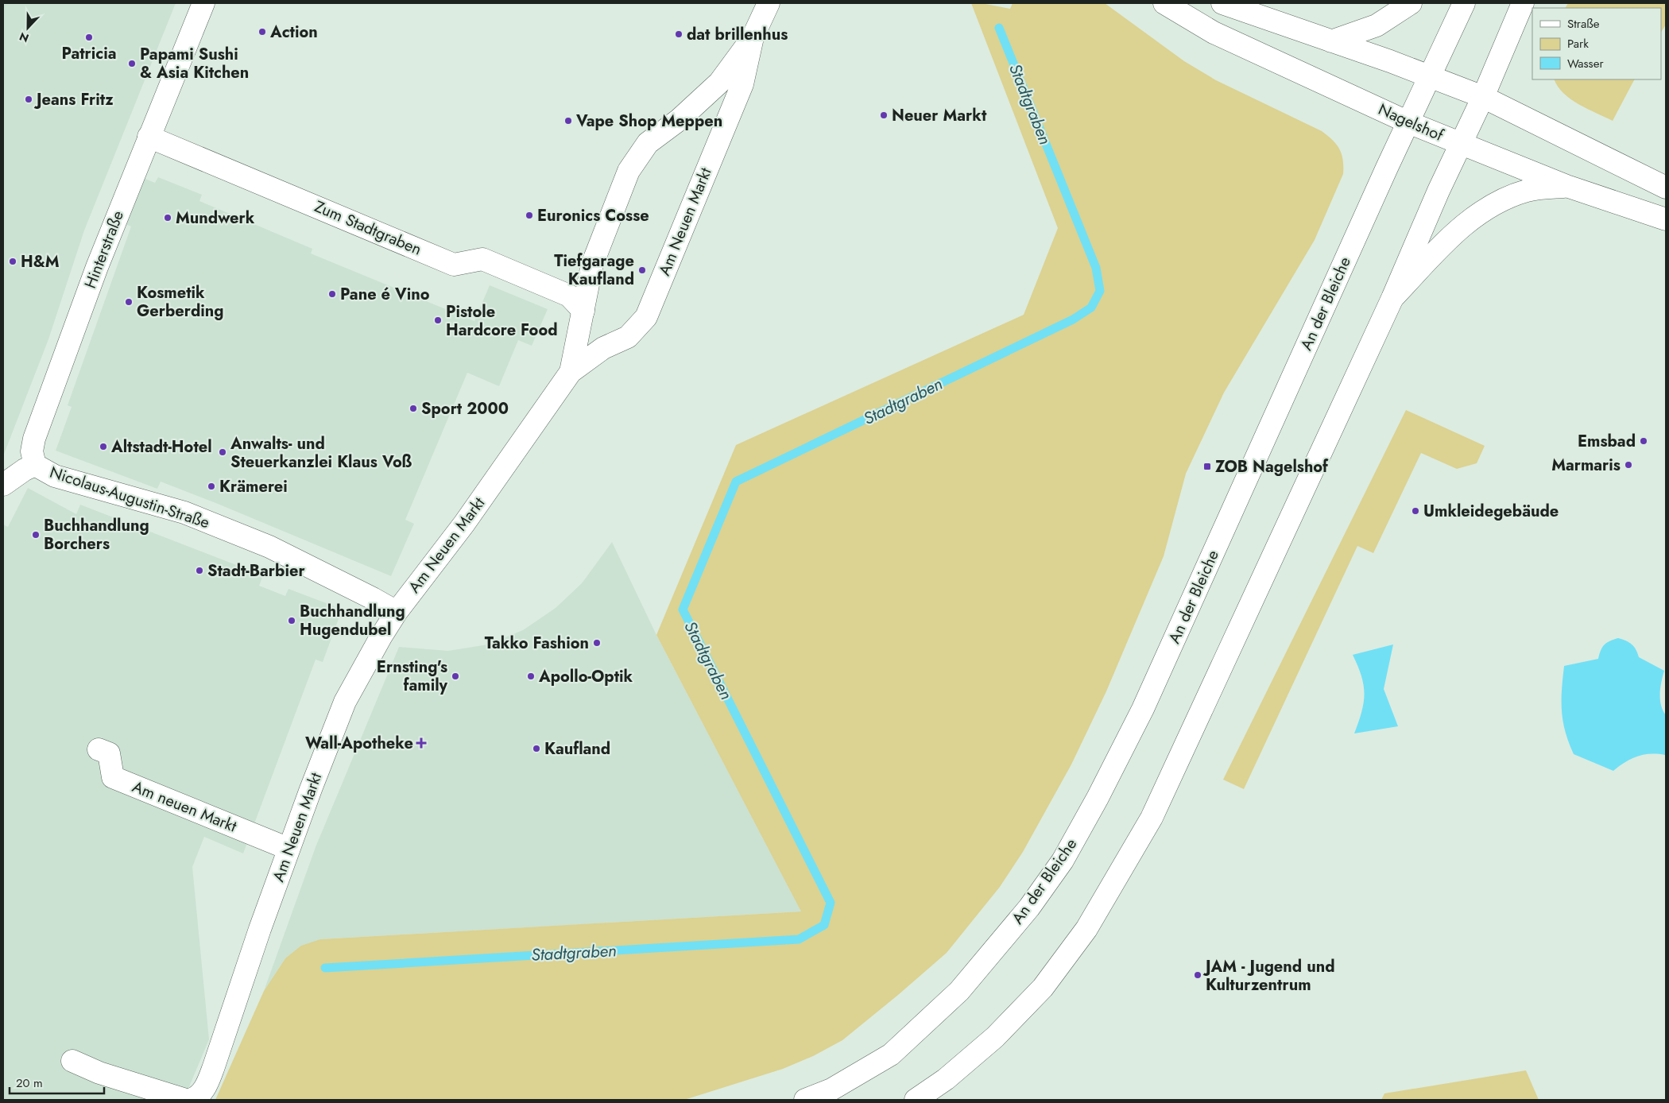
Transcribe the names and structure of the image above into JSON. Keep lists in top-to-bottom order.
{
  "streets": {
    "street": [
      "Nagelshof",
      "Am Neuen Markt",
      "Zum Stadtgraben",
      "Hinterstraße",
      "An der Bleiche",
      "Nicolaus-Augustin-Straße",
      "Am neuen Markt"
    ]
  },
  "crossings": [
    ["Nagelshof", "An der Bleiche"],
    ["Am Neuen Markt", "Zum Stadtgraben"],
    ["Am Neuen Markt", "Nicolaus-Augustin-Straße"],
    ["Am Neuen Markt", "Am neuen Markt"],
    ["Zum Stadtgraben", "Hinterstraße"],
    ["Hinterstraße", "Nicolaus-Augustin-Straße"]
  ],
  "water": ["Stadtgraben"],
  "places": {
    "other": [
      "Action",
      "dat brillenhus",
      "Patricia",
      "Papami Sushi & Asia Kitchen",
      "Jeans Fritz",
      "Neuer Markt",
      "Vape Shop Meppen",
      "Euronics Cosse",
      "Mundwerk",
      "H&M",
      "Tiefgarage Kaufland",
      "Pane é Vino",
      "Kosmetik Gerberding",
      "Pistole Hardcore Food",
      "Sport 2000",
      "Emsbad",
      "Altstadt-Hotel",
      "Anwalts- und Steuerkanzlei Klaus Voß",
      "Marmaris",
      "Krämerei",
      "Umkleidegebäude",
      "Buchhandlung Borchers",
      "Stadt-Barbier",
      "Buchhandlung Hugendubel",
      "Takko Fashion",
      "Ernsting's family",
      "Apollo-Optik",
      "Kaufland",
      "JAM - Jugend und Kulturzentrum"
    ],
    "transit": ["ZOB Nagelshof"],
    "health": ["Wall-Apotheke"]
  },
  "legend": ["Straße", "Park", "Wasser"],
  "scale_bar": "20 m",
  "north": "bottom"
}
